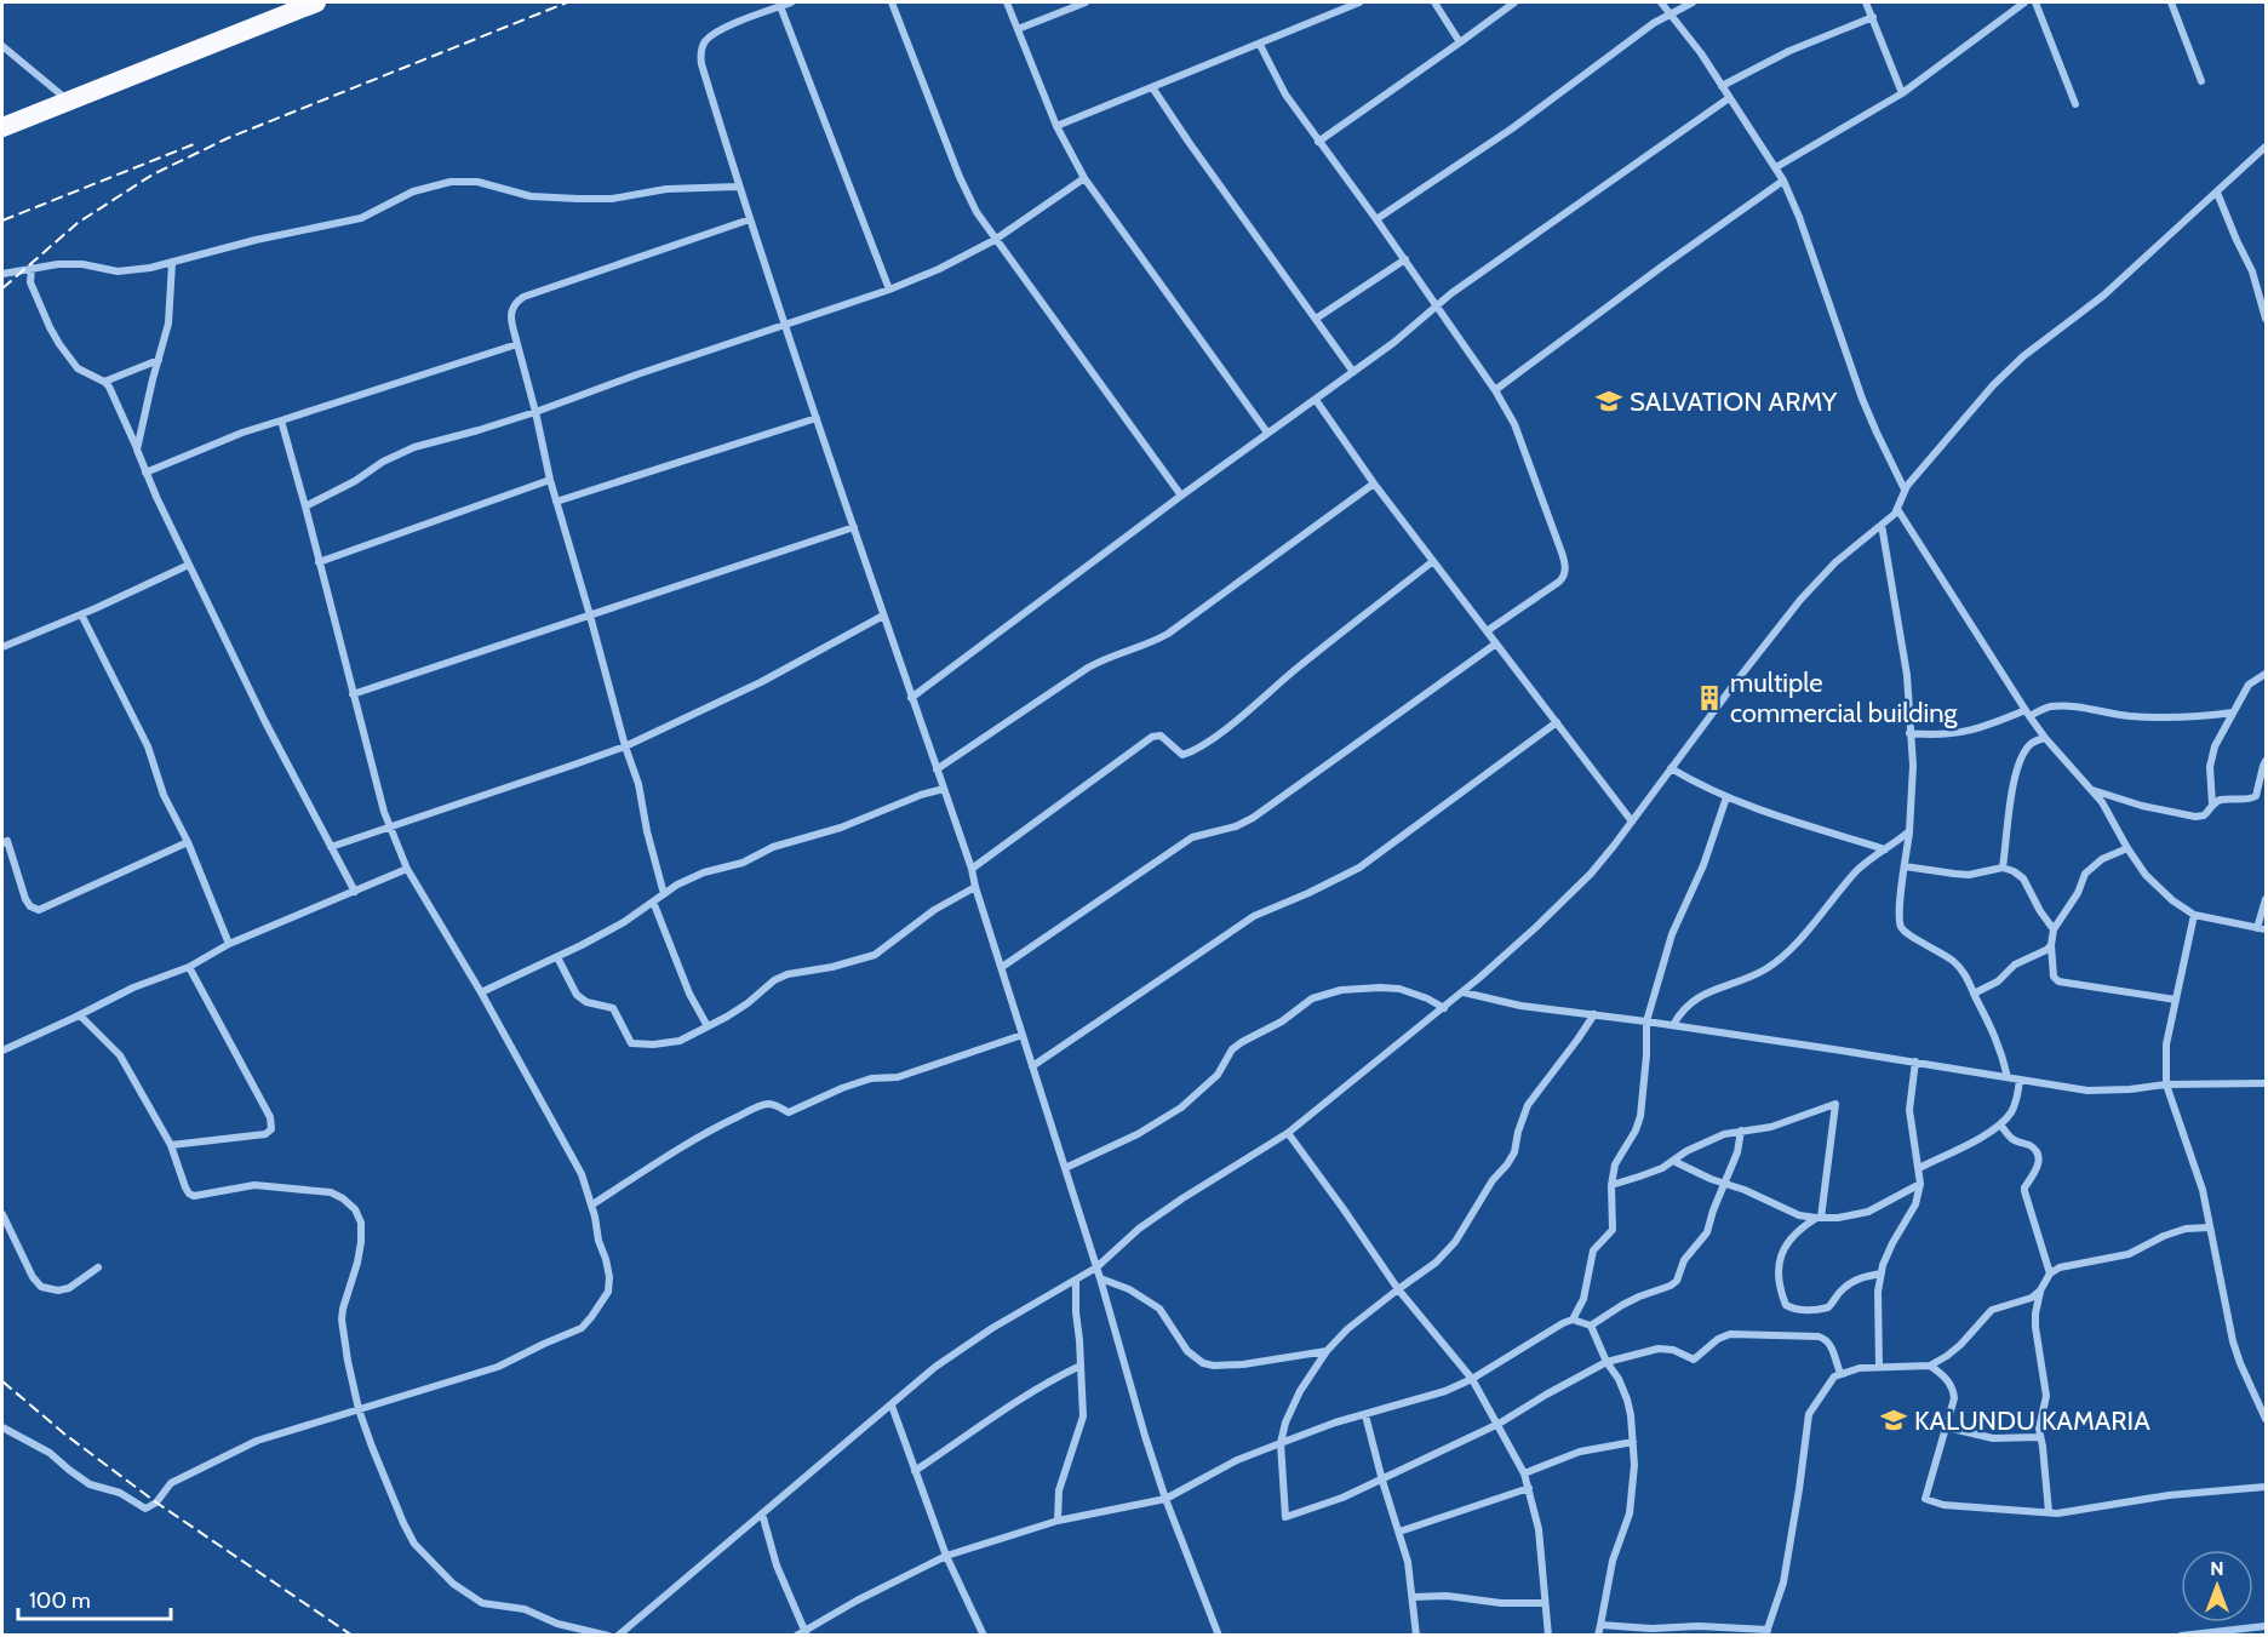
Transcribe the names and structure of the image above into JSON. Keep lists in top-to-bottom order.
{
  "places": {
    "school or university": ["SALVATION ARMY", "KALUNDU KAMARIA"],
    "building": ["multiple commercial building"]
  },
  "scale_bar": "100 m",
  "north": "top"
}
